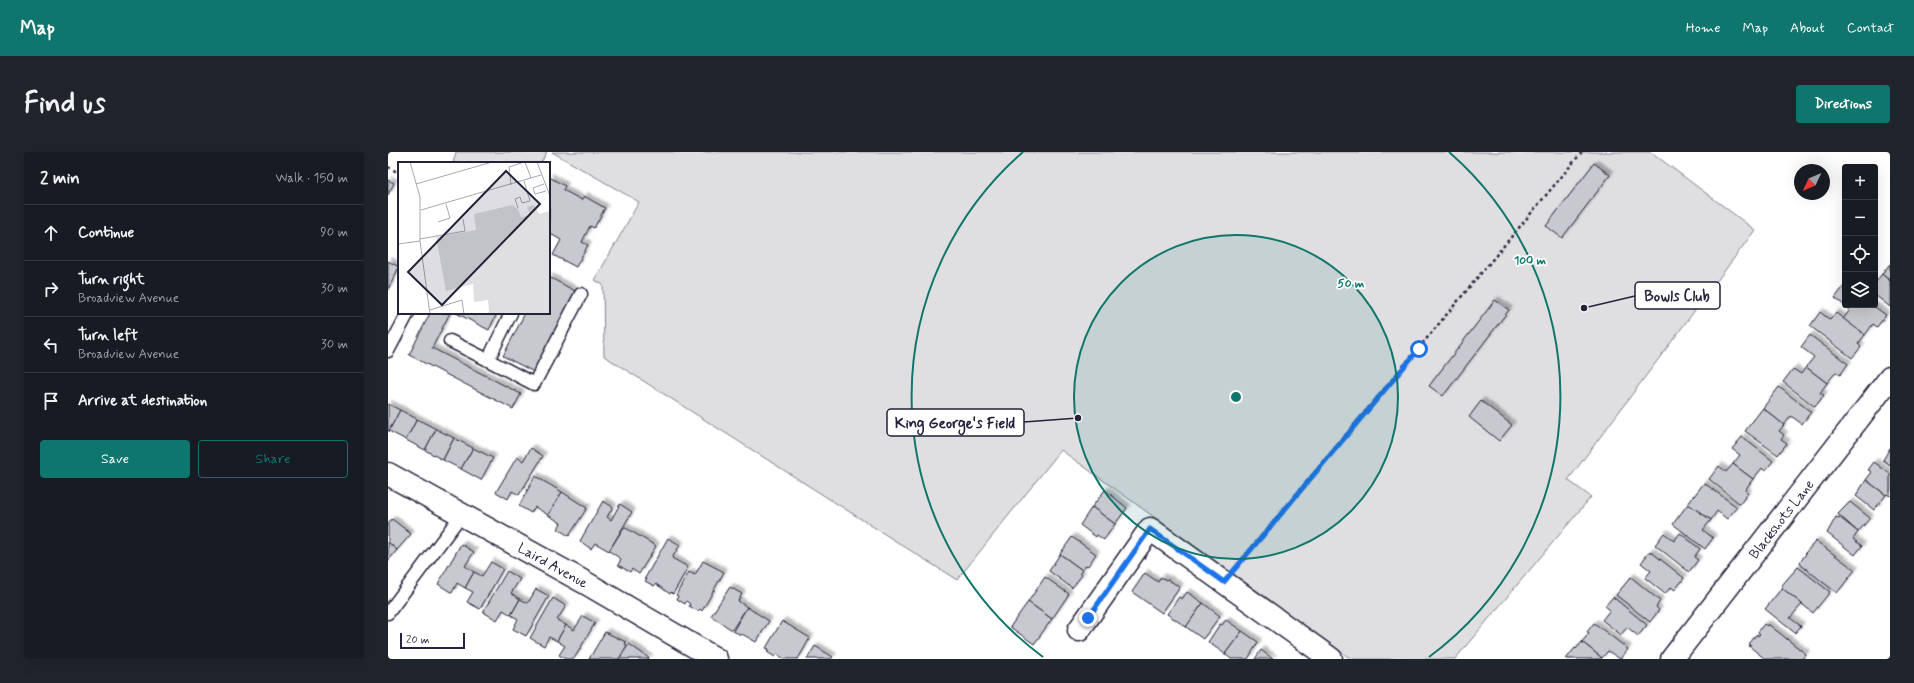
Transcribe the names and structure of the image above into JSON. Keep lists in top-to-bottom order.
{
  "streets": {
    "street": ["Blackshots Lane", "Laird Avenue"]
  },
  "places": ["Bowls Club", "King George's Field"],
  "scale_bar": "20 m",
  "north": "bottom left",
  "page": {
    "header": "Map",
    "nav": [
      "Home",
      "Map",
      "About",
      "Contact"
    ],
    "buttons": [
      "Directions",
      ["Save", "Share"]
    ],
    "title": "Find us",
    "heading": ["2 min", "Walk · 150 m"],
    "map_buttons": ["+", "−"],
    "list": [
      ["Continue", "90 m"],
      ["Turn right", "Broadview Avenue", "30 m"],
      ["Turn left", "Broadview Avenue", "30 m"],
      "Arrive at destination"
    ],
    "scale": "20 m"
  },
  "rings": ["100 m", "50 m"]
}
